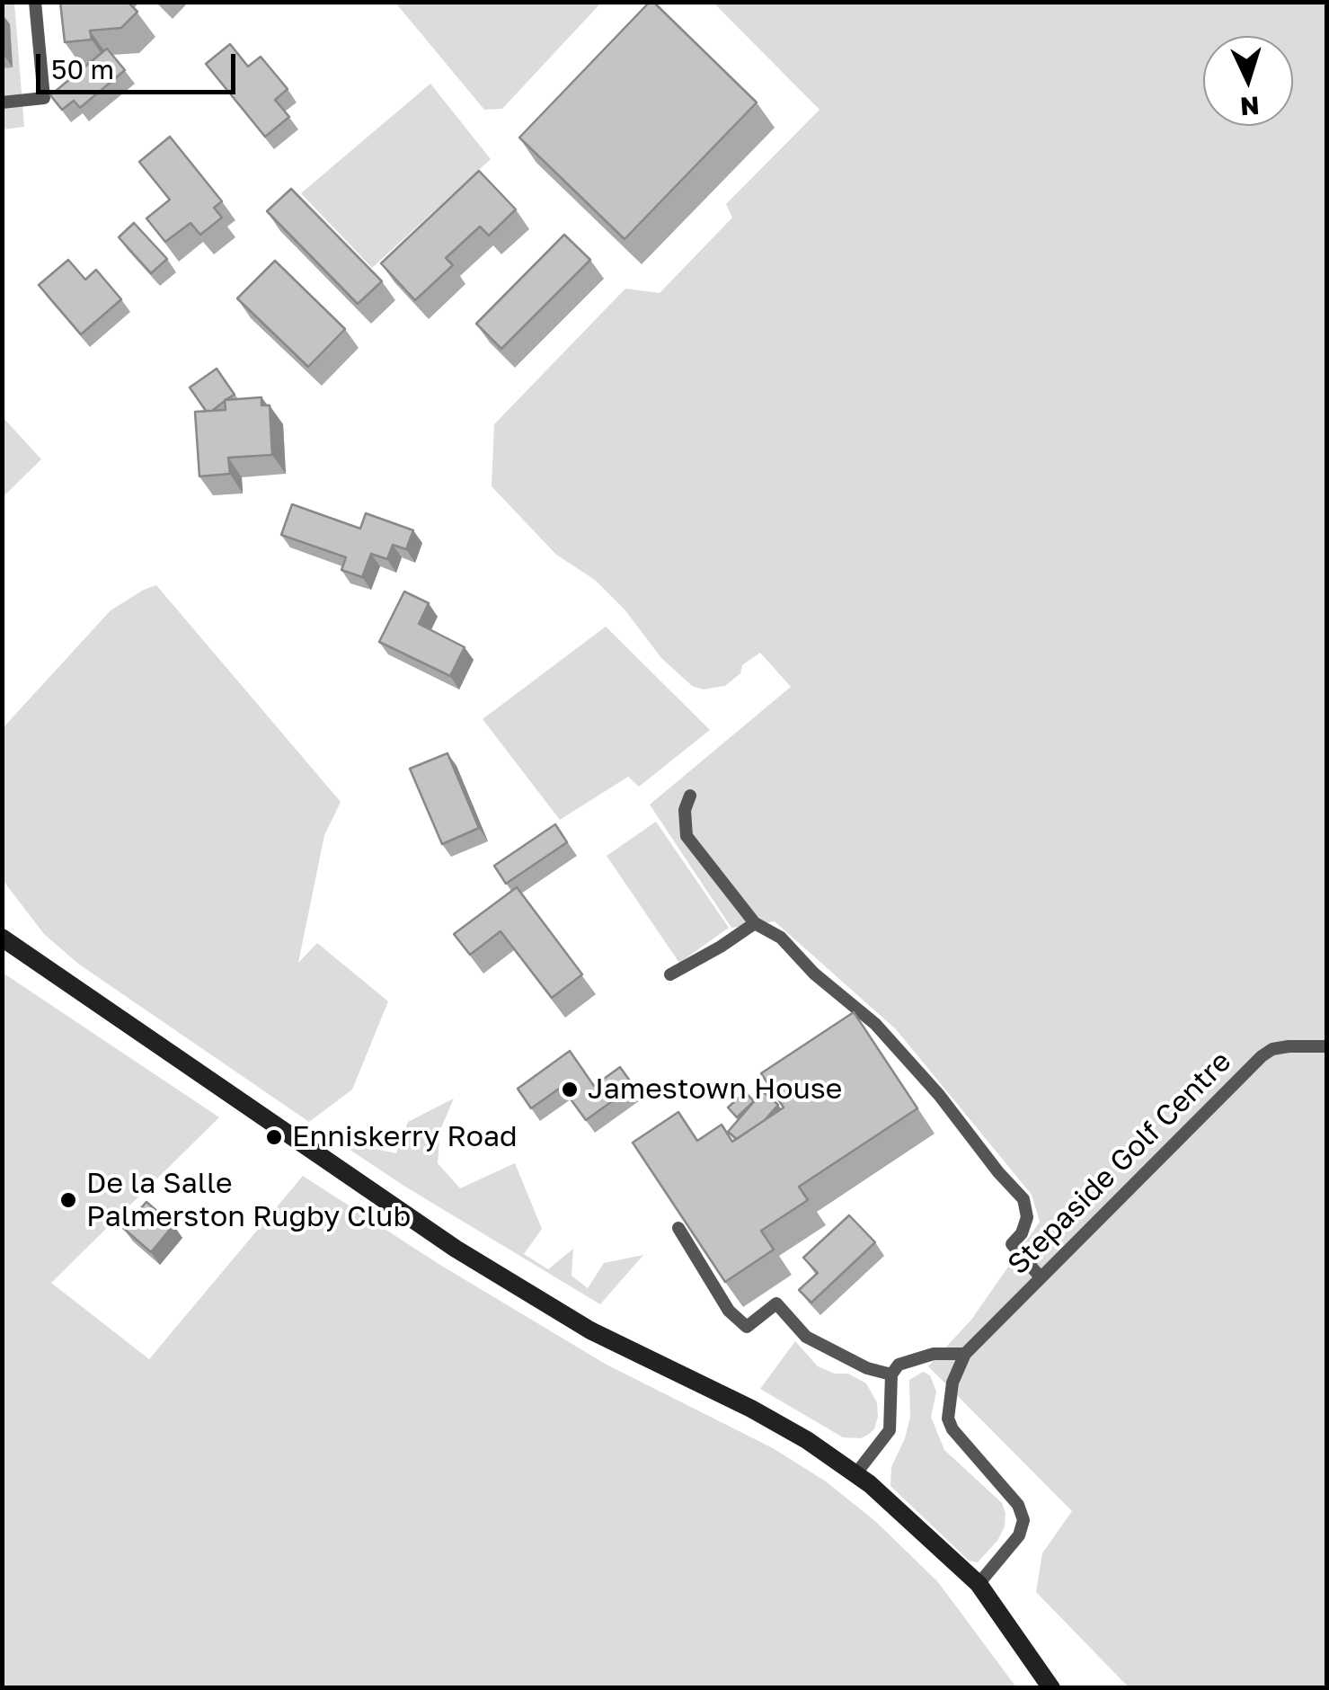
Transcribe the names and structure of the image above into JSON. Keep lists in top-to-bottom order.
{
  "streets": {
    "lane": ["Stepaside Golf Centre"]
  },
  "places": ["Jamestown House", "Enniskerry Road", "De la Salle Palmerston Rugby Club"],
  "scale_bar": "50 m",
  "north": "bottom"
}
